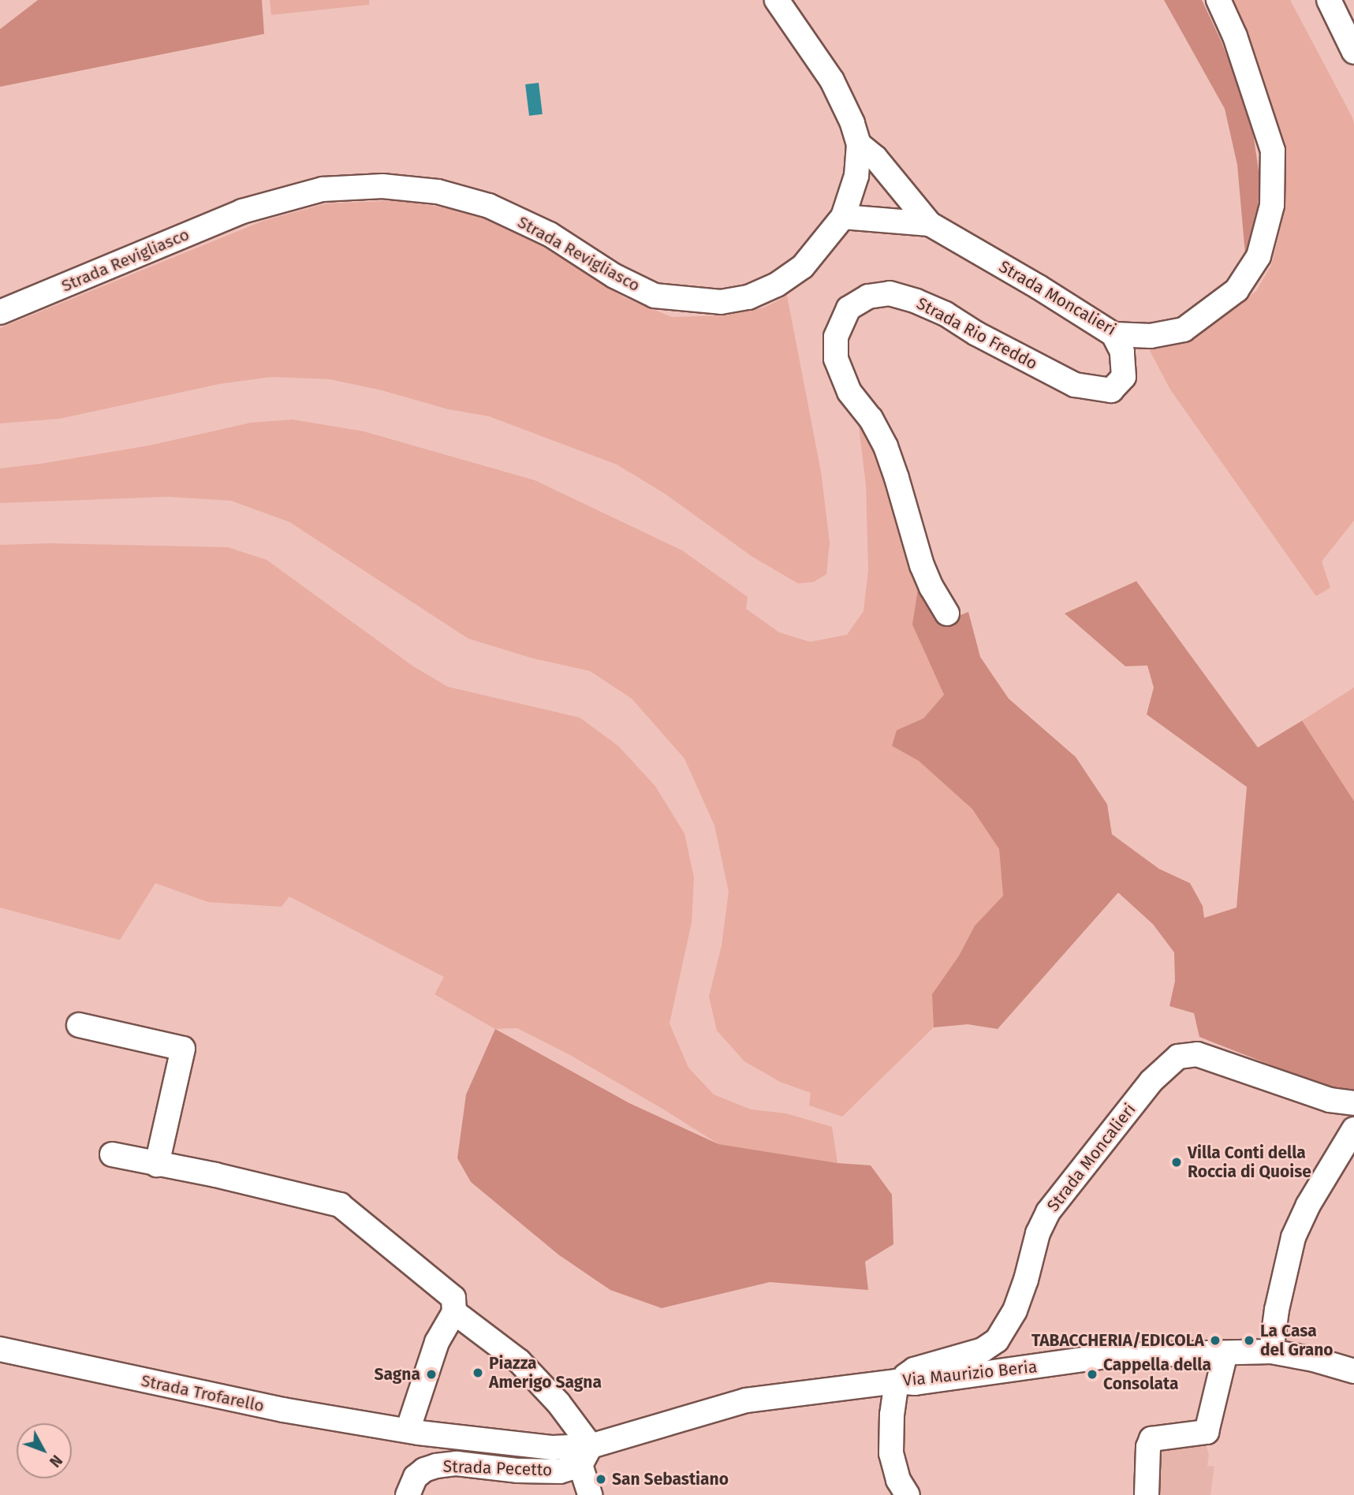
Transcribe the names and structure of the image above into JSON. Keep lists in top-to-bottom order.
{
  "streets": {
    "street": [
      "Strada Revigliasco",
      "Strada Moncalieri",
      "Strada Rio Freddo",
      "Via Maurizio Beria",
      "Strada Trofarello",
      "Strada Pecetto"
    ]
  },
  "crossings": [
    ["Strada Revigliasco", "Strada Moncalieri"],
    ["Strada Moncalieri", "Strada Rio Freddo"],
    ["Strada Moncalieri", "Via Maurizio Beria"],
    ["Via Maurizio Beria", "Strada Pecetto"]
  ],
  "places": [
    "Villa Conti della Roccia di Quoise",
    "TABACCHERIA/EDICOLA",
    "La Casa del Grano",
    "Piazza Amerigo Sagna",
    "Sagna",
    "Cappella della Consolata",
    "San Sebastiano"
  ],
  "north": "bottom right"
}
